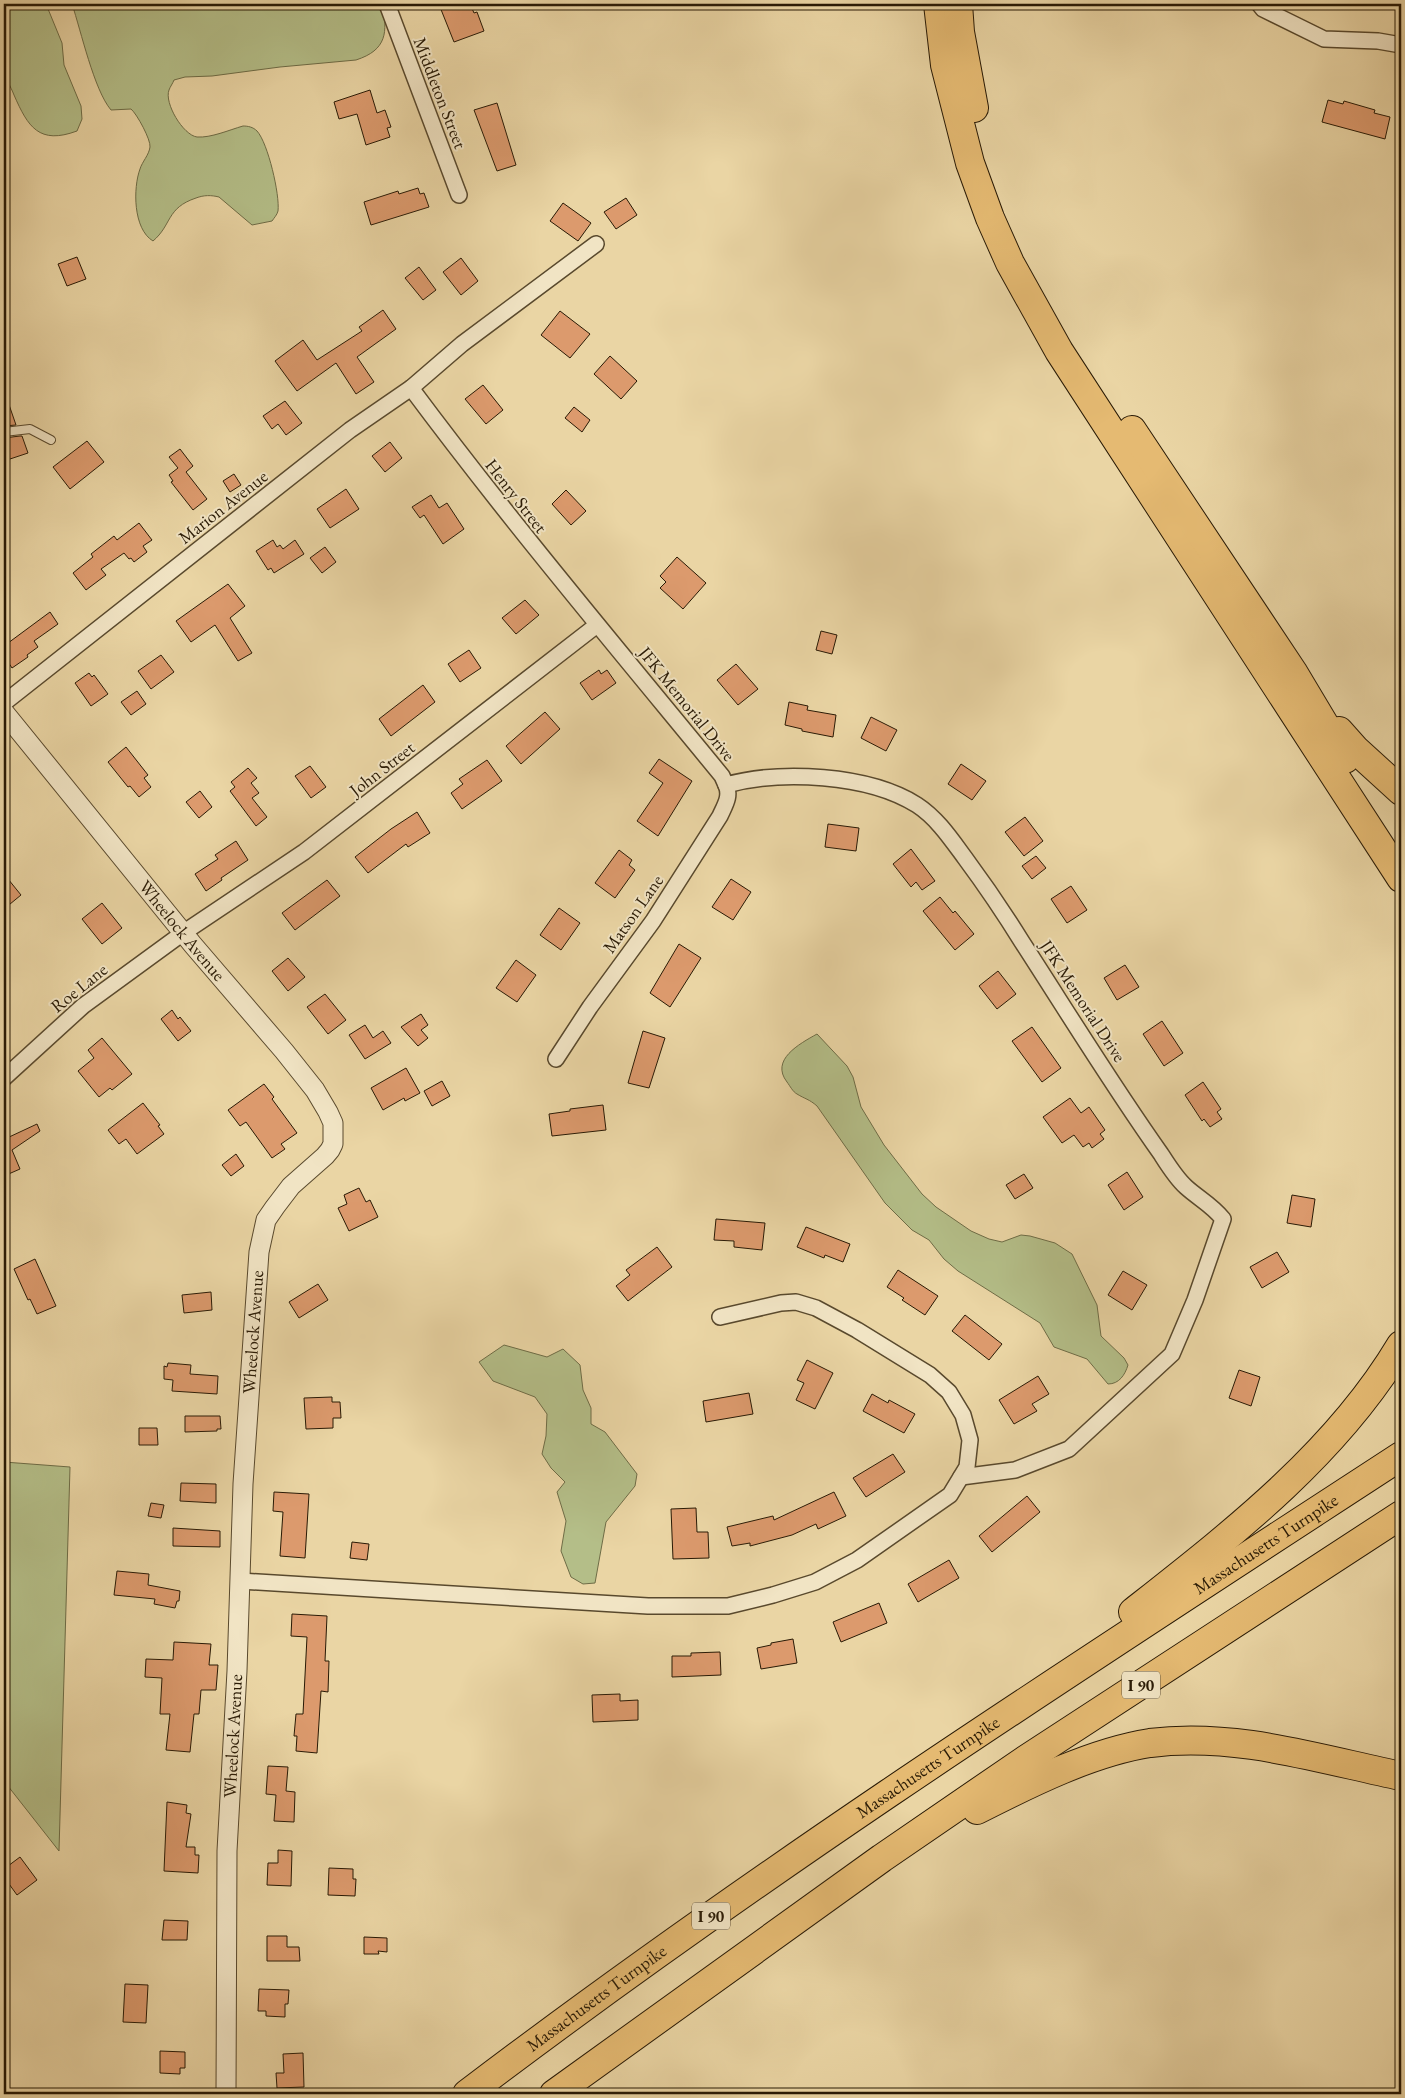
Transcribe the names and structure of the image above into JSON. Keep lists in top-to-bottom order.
{
  "streets": {
    "highway": ["Massachusetts Turnpike", "I 90"],
    "street": [
      "Middleton Street",
      "Henry Street",
      "Marion Avenue",
      "JFK Memorial Drive",
      "John Street",
      "Matson Lane",
      "Wheelock Avenue",
      "Roe Lane"
    ]
  },
  "crossings": [
    ["Henry Street", "Marion Avenue"],
    ["Henry Street", "JFK Memorial Drive"],
    ["Henry Street", "John Street"],
    ["JFK Memorial Drive", "John Street"],
    ["JFK Memorial Drive", "Matson Lane"],
    ["John Street", "Wheelock Avenue"],
    ["John Street", "Roe Lane"],
    ["Wheelock Avenue", "Roe Lane"]
  ]
}
